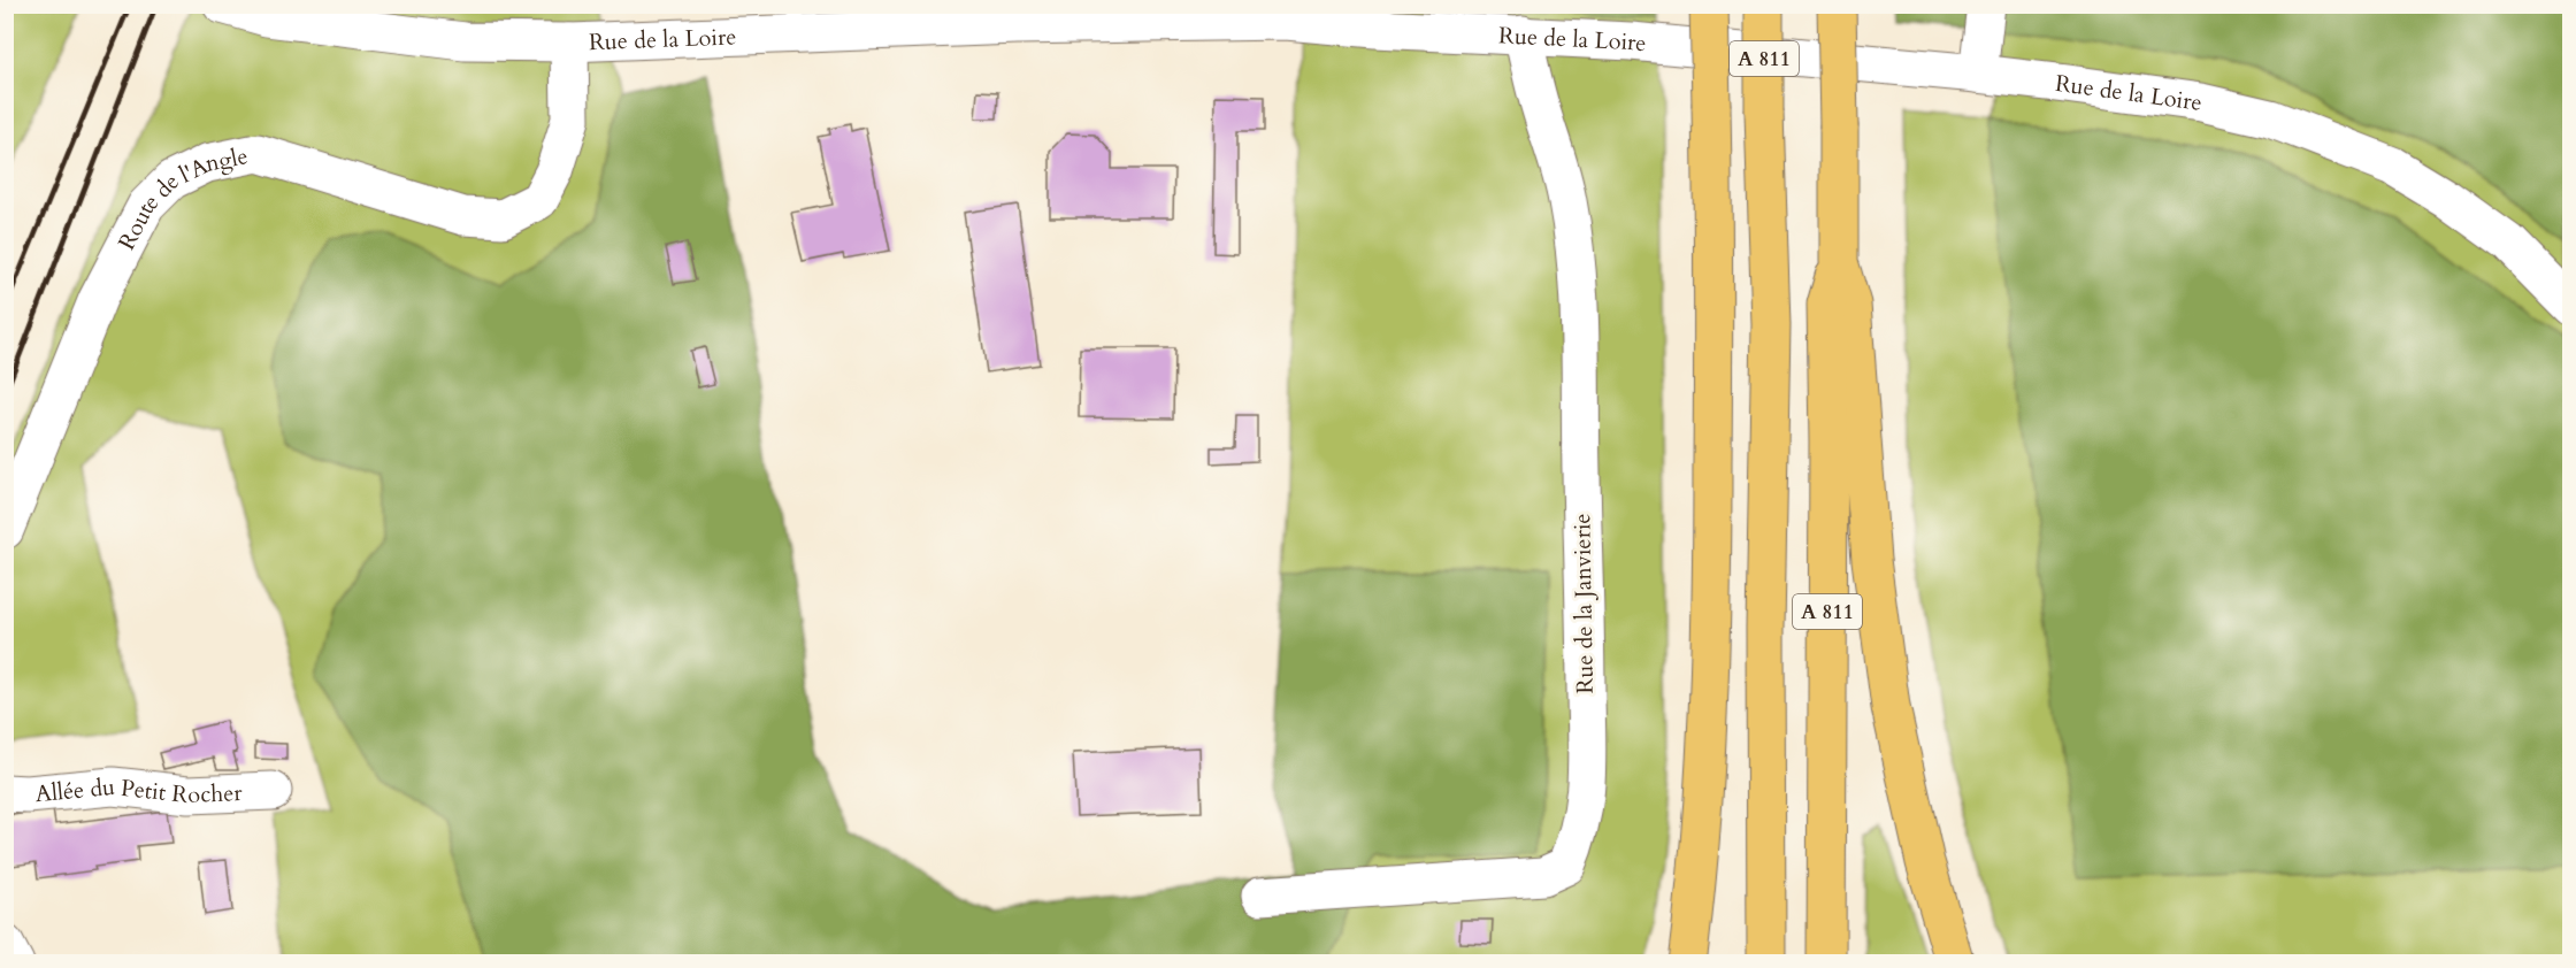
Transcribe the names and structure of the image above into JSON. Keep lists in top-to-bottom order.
{
  "streets": {
    "highway": ["A 811"],
    "street": [
      "Rue de la Loire",
      "Route de l'Angle",
      "Rue de la Janvierie",
      "Allée du Petit Rocher"
    ]
  },
  "crossings": [
    ["Rue de la Loire", "Route de l'Angle"],
    ["Rue de la Loire", "Rue de la Janvierie"]
  ]
}
